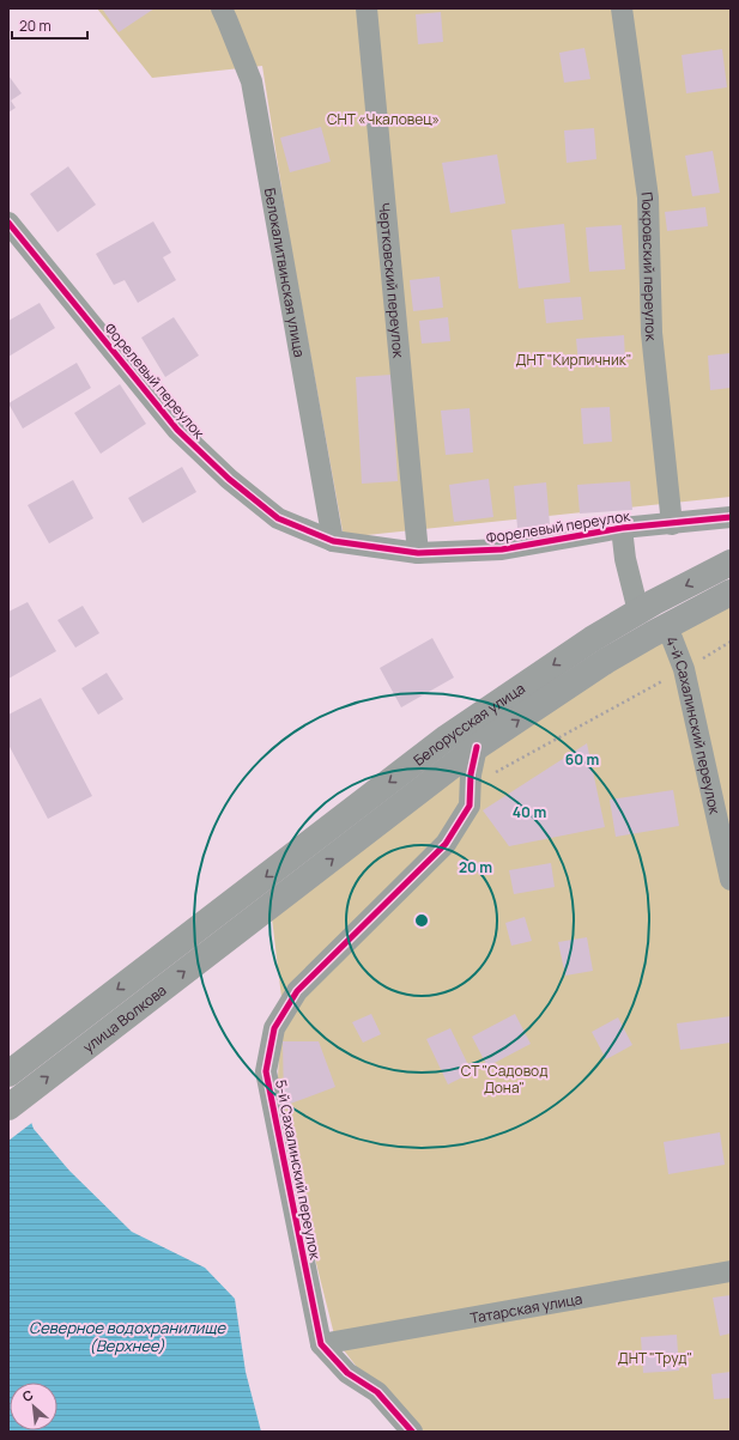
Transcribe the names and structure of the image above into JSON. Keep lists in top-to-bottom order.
{
  "streets": {
    "main road": ["Белорусская улица", "улица Волкова"],
    "street": [
      "Покровский переулок",
      "Белокалитвинская улица",
      "Чертковский переулок",
      "Форелевый переулок",
      "4-й Сахалинский переулок",
      "5-й Сахалинский переулок",
      "Татарская улица"
    ]
  },
  "crossings": [
    ["Покровский переулок", "Форелевый переулок"],
    ["Белокалитвинская улица", "Форелевый переулок"],
    ["Чертковский переулок", "Форелевый переулок"],
    ["Белорусская улица", "4-й Сахалинский переулок"],
    ["Белорусская улица", "улица Волкова"],
    ["Белорусская улица", "5-й Сахалинский переулок"],
    ["5-й Сахалинский переулок", "Татарская улица"]
  ],
  "water": ["Северное водохранилище (Верхнее)"],
  "parks": [
    "СНТ «Чкаловец»",
    "ДНТ \"Кирпичник\"",
    "СТ \"Садовод Дона\"",
    "ДНТ \"Труд\""
  ],
  "scale_bar": "20 m",
  "north": "top left",
  "rings": ["60 m", "40 m", "20 m"]
}
